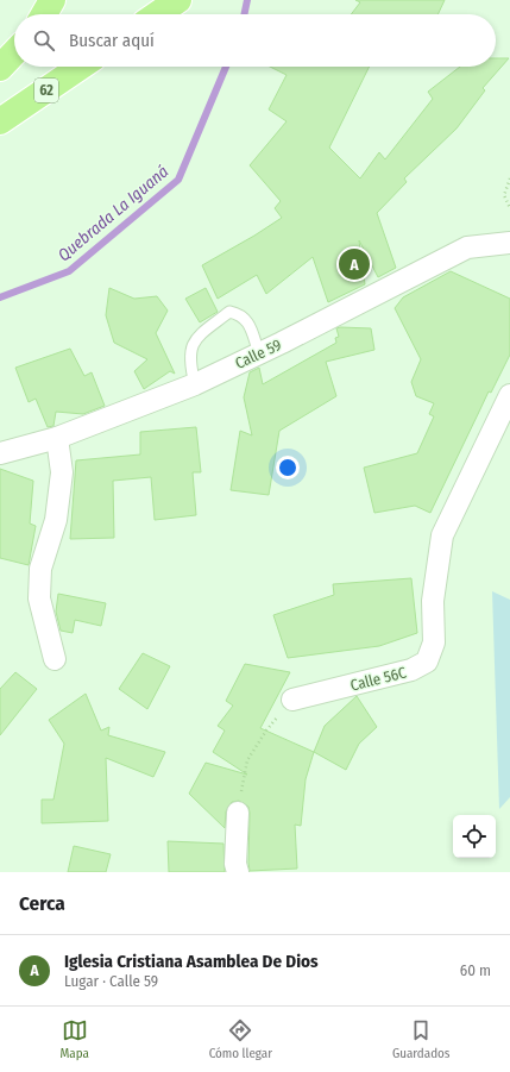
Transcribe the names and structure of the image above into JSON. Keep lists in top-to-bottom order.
{
  "streets": {
    "highway": ["62"],
    "street": ["Calle 59", "Calle 56C"]
  },
  "water": ["Quebrada La Iguaná"],
  "page": {
    "search": "Buscar aquí",
    "pins": "A",
    "heading": "Cerca",
    "list": [
      {
        "mark": "A",
        "name": "Iglesia Cristiana Asamblea De Dios",
        "note": "Lugar · Calle 59",
        "value": "60 m"
      }
    ],
    "nav": ["Mapa", "Cómo llegar", "Guardados"]
  }
}
